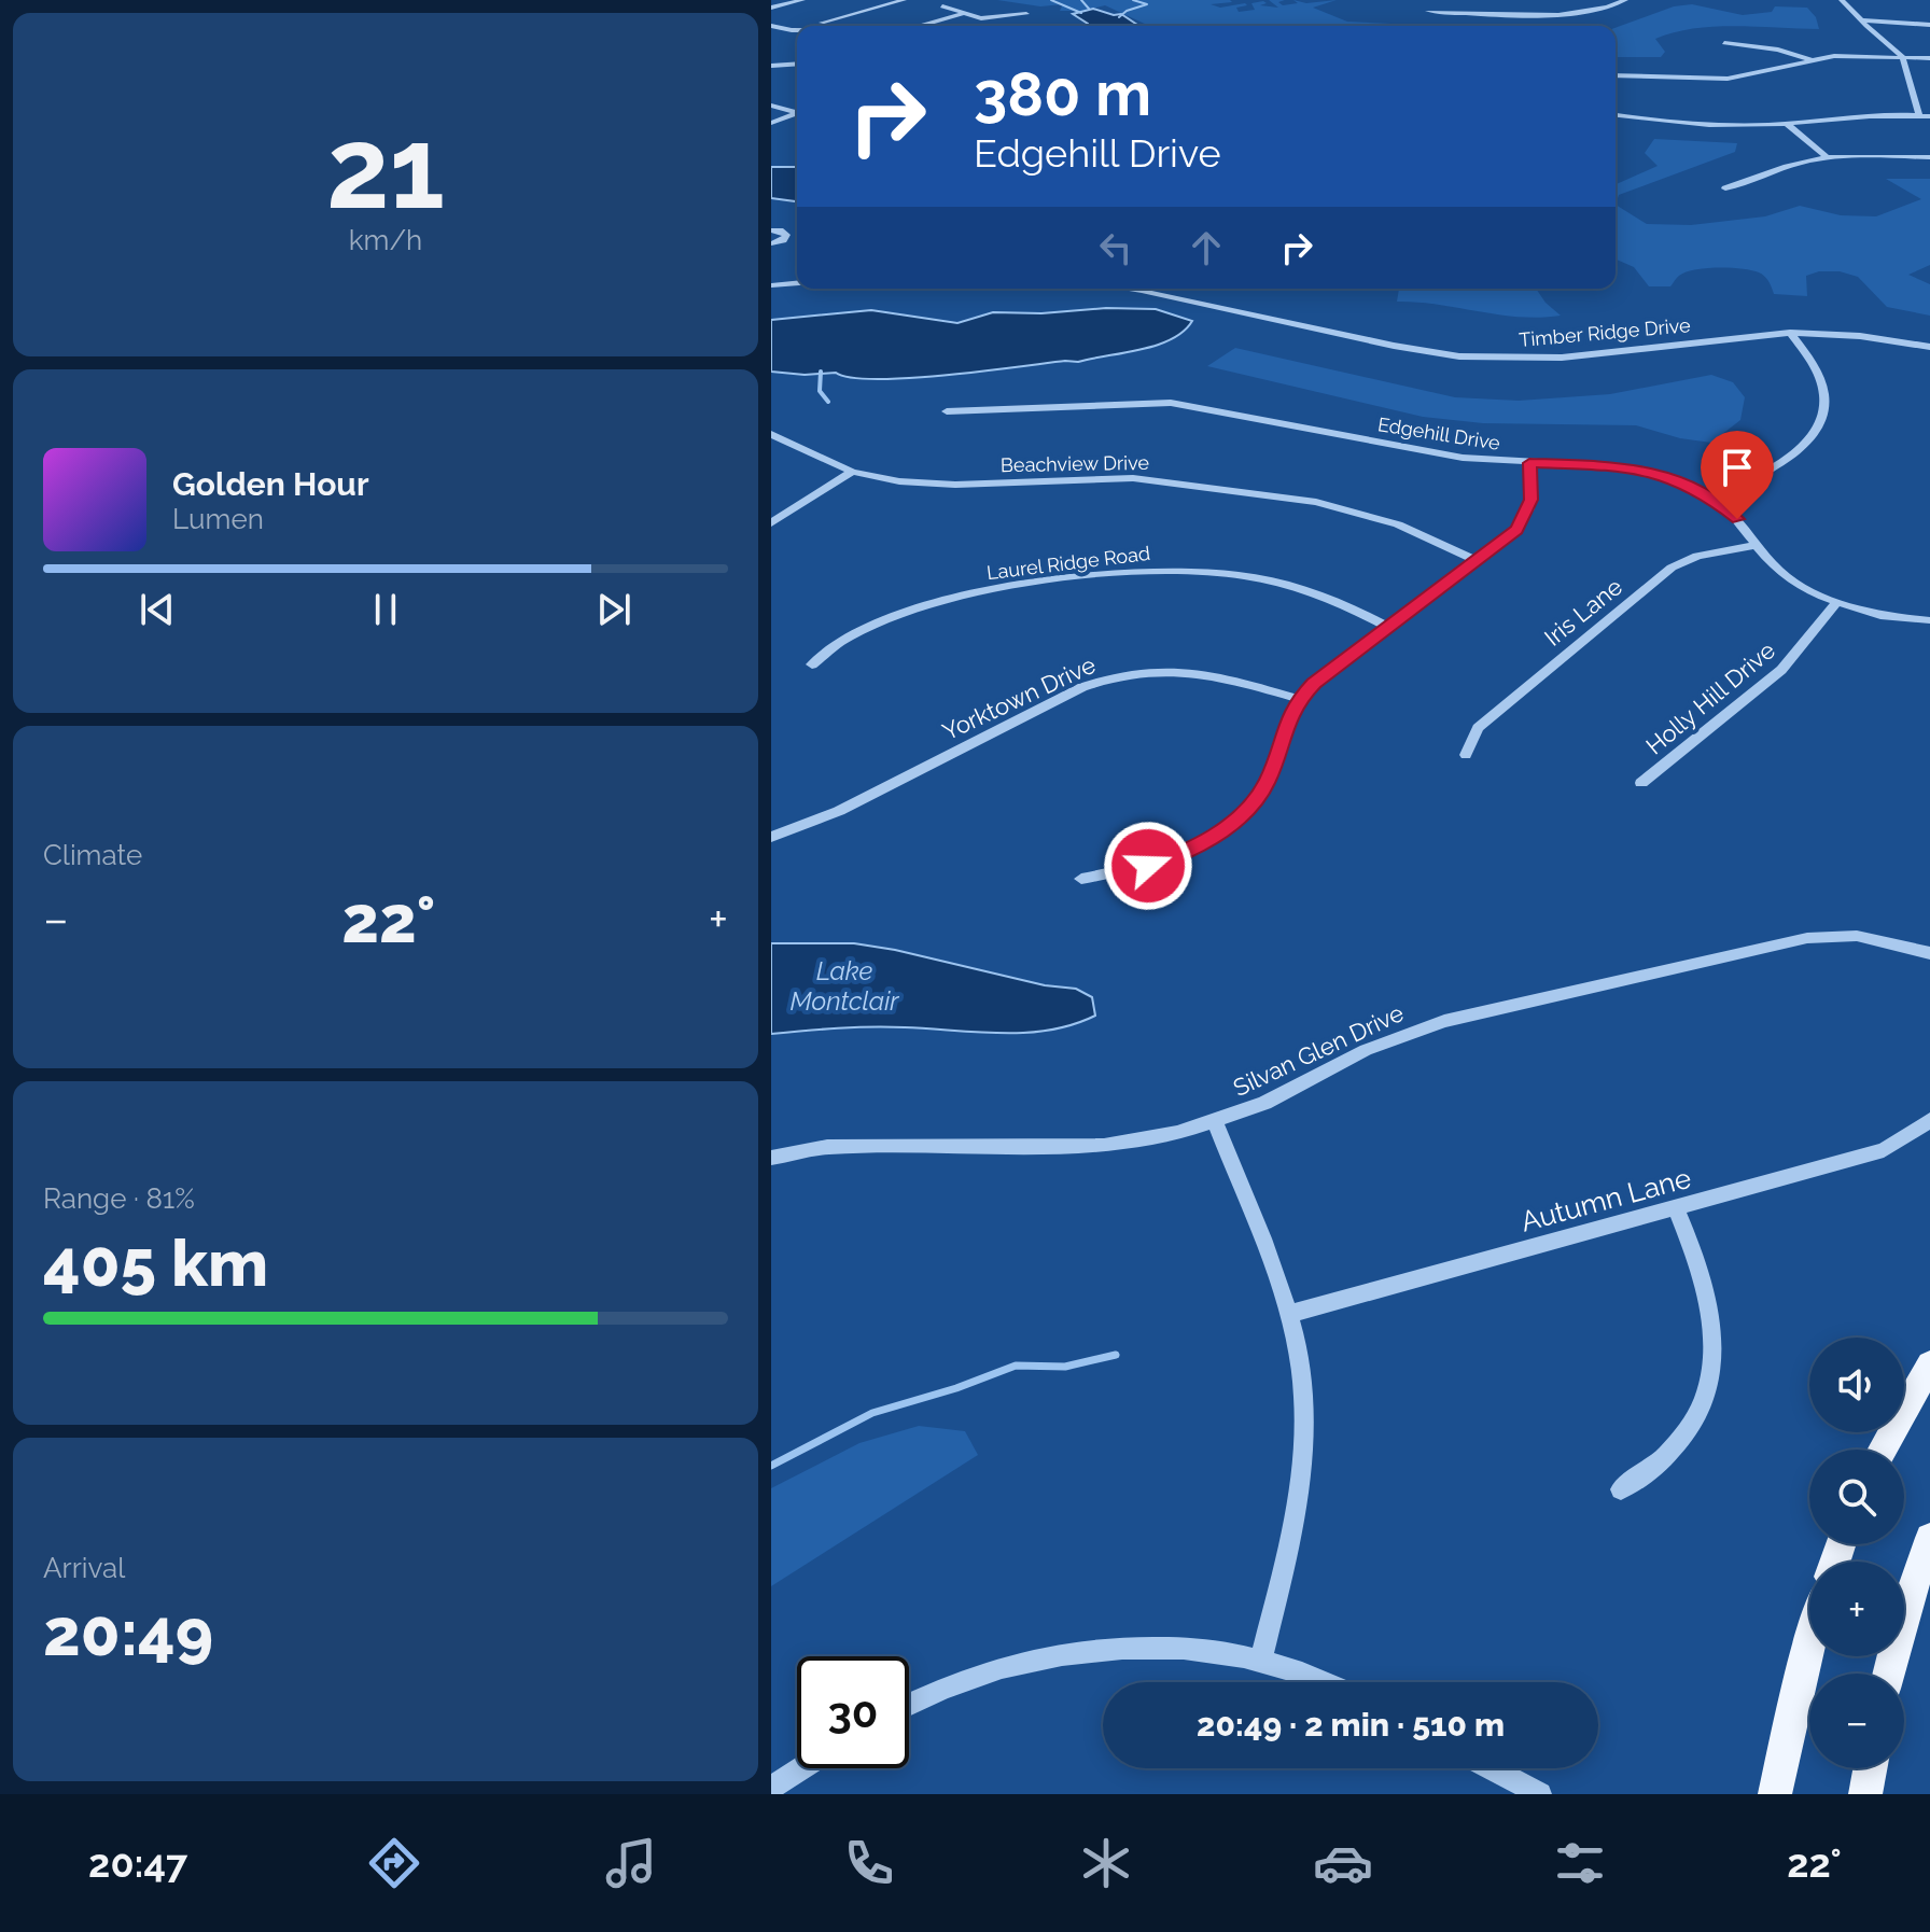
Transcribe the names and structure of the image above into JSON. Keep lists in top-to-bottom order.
{
  "streets": {
    "street": [
      "Timber Ridge Drive",
      "Edgehill Drive",
      "Beachview Drive",
      "Laurel Ridge Road",
      "Iris Lane",
      "Yorktown Drive",
      "Holly Hill Drive",
      "Silvan Glen Drive",
      "Autumn Lane"
    ]
  },
  "crossings": [
    ["Edgehill Drive", "Iris Lane"],
    ["Edgehill Drive", "Holly Hill Drive"]
  ],
  "water": ["Lake Montclair"],
  "page": {
    "tile": [
      ["21", "km/h"],
      "Climate",
      ["Range · 81%", "405 km"],
      ["Arrival", "20:49"]
    ],
    "turn": ["380 m", "Edgehill Drive"],
    "song": ["Golden Hour", "Lumen"],
    "heat": ["−", "22°", "+"],
    "map_buttons": ["+", "−"],
    "limit": "30",
    "trip": "20:49 · 2 min · 510 m",
    "tabs": ["20:47", "22°"]
  }
}
